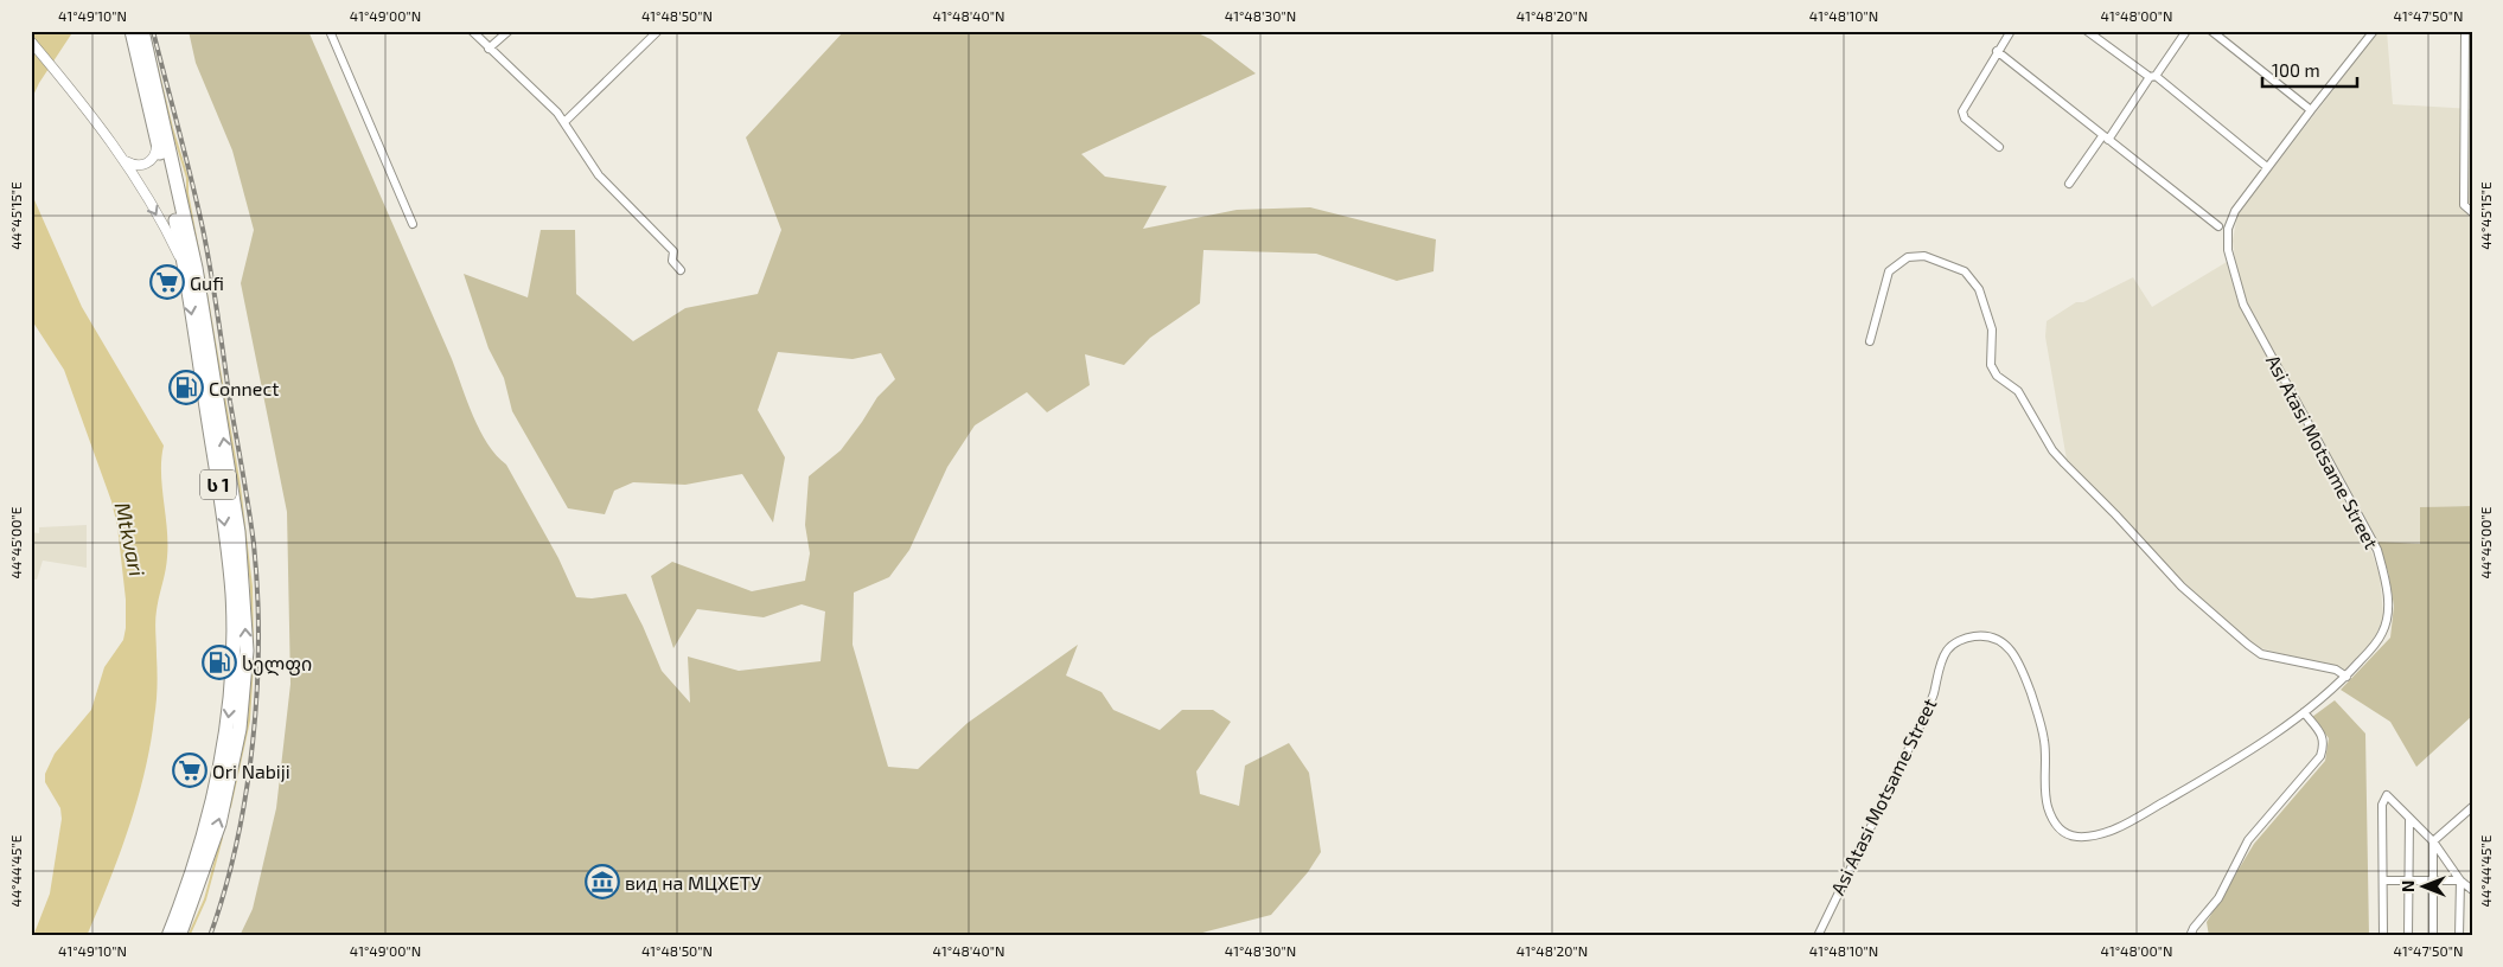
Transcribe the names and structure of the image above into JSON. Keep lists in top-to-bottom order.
{
  "streets": {
    "highway": ["ს 1"],
    "street": ["Asi Atasi Motsame Street"]
  },
  "water": ["Mtkvari"],
  "places": {
    "supermarket": ["Gufi", "Ori Nabiji"],
    "fuel station": ["Connect", "სელფი"],
    "museum": ["вид на МЦХЕТУ"]
  },
  "scale_bar": "100 m",
  "north": "left",
  "coordinates": [
    "41°49'10\"N",
    "41°49'00\"N",
    "41°48'50\"N",
    "41°48'40\"N",
    "41°48'30\"N",
    "41°48'20\"N",
    "41°48'10\"N",
    "41°48'00\"N",
    "41°47'50\"N",
    "44°45'15\"E",
    "44°45'00\"E",
    "44°44'45\"E"
  ]
}
